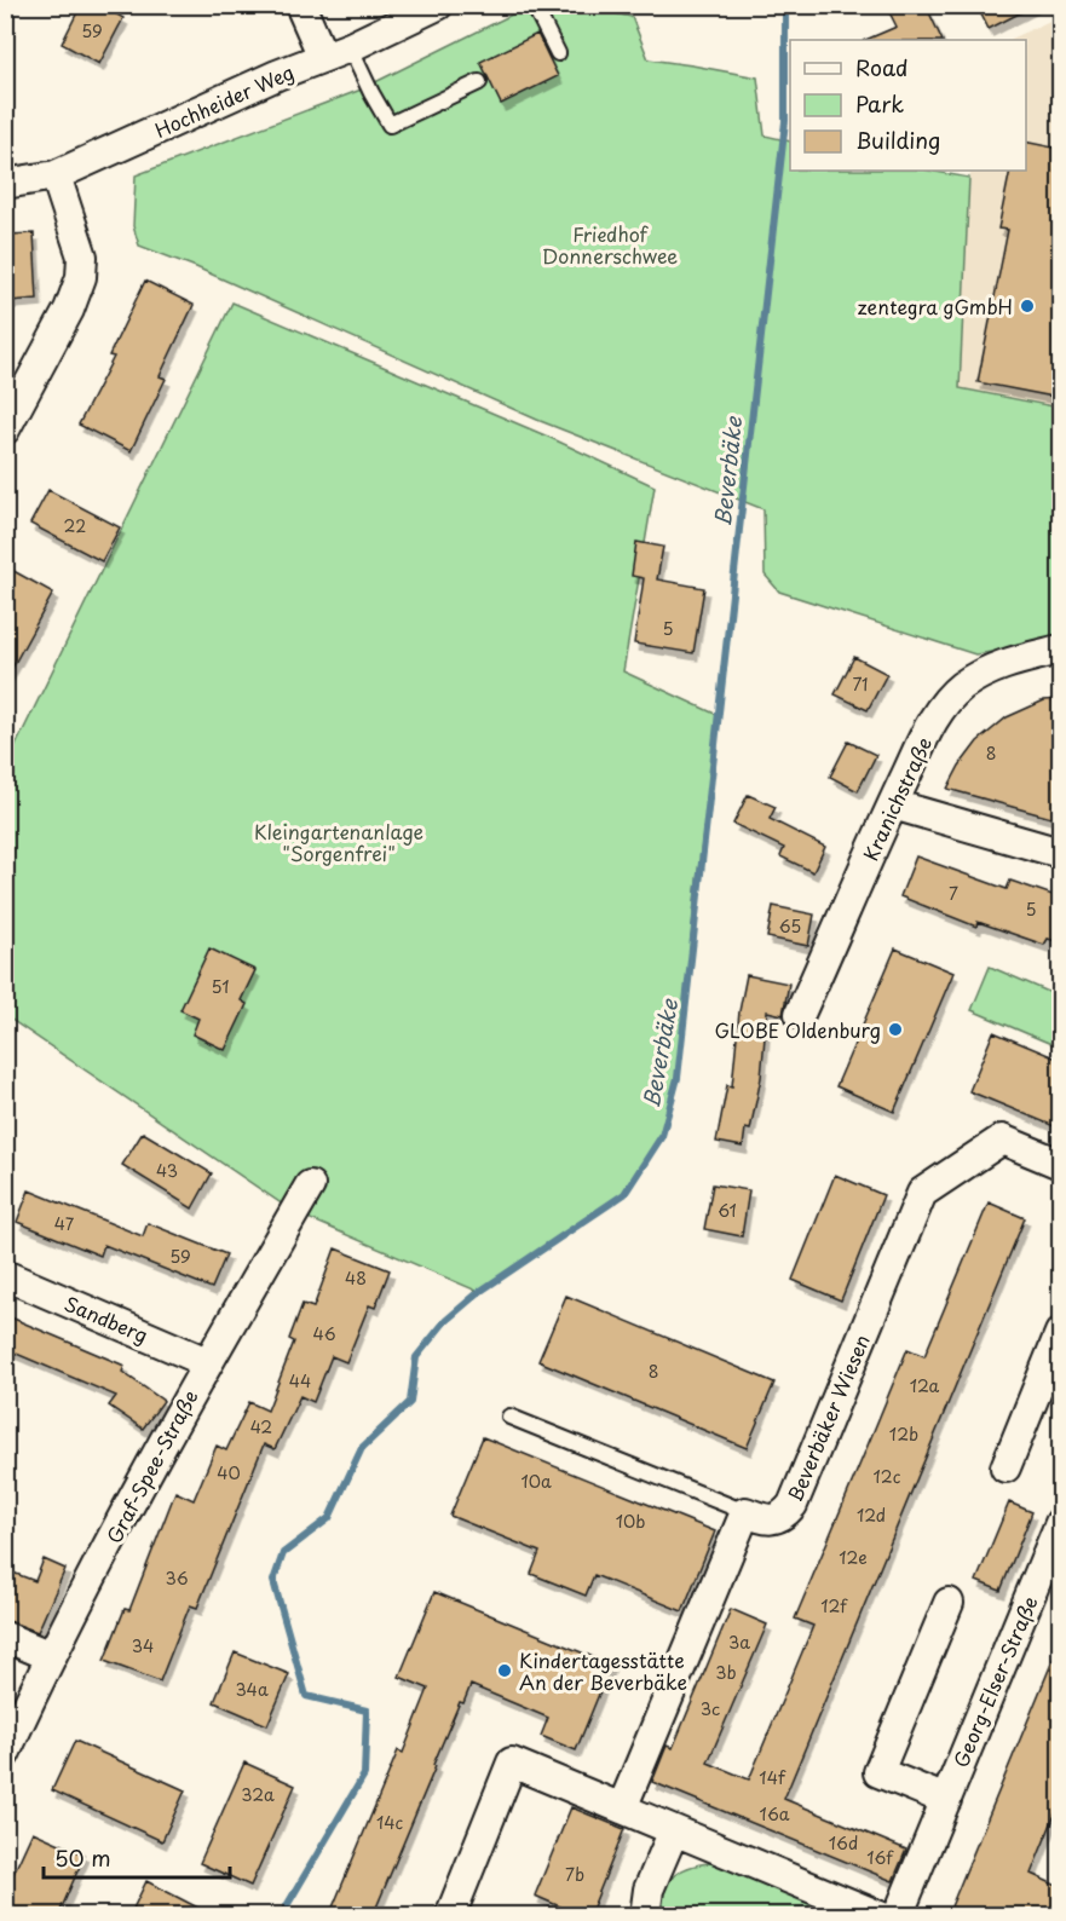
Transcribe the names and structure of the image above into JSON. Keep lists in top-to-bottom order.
{
  "streets": {
    "street": [
      "Hochheider Weg",
      "Kranichstraße",
      "Sandberg",
      "Beverbäker Wiesen",
      "Graf-Spee-Straße",
      "Georg-Elser-Straße"
    ]
  },
  "crossings": [
    ["Sandberg", "Graf-Spee-Straße"]
  ],
  "water": ["Beverbäke"],
  "parks": ["Friedhof Donnerschwee", "Kleingartenanlage \"Sorgenfrei\""],
  "places": ["zentegra gGmbH", "GLOBE Oldenburg", "Kindertagesstätte An der Beverbäke"],
  "house_numbers": [
    "59",
    "22",
    "5",
    "71",
    "8",
    "7",
    "5",
    "65",
    "51",
    "43",
    "61",
    "47",
    "59",
    "48",
    "46",
    "8",
    "44",
    "12a",
    "42",
    "12b",
    "40",
    "12c",
    "10a",
    "12d",
    "10b",
    "12e",
    "36",
    "12f",
    "3a",
    "34",
    "3b",
    "34a",
    "3c",
    "14f",
    "32a",
    "16a",
    "14c",
    "16d",
    "16f",
    "7b"
  ],
  "legend": ["Road", "Park", "Building"],
  "scale_bar": "50 m"
}
